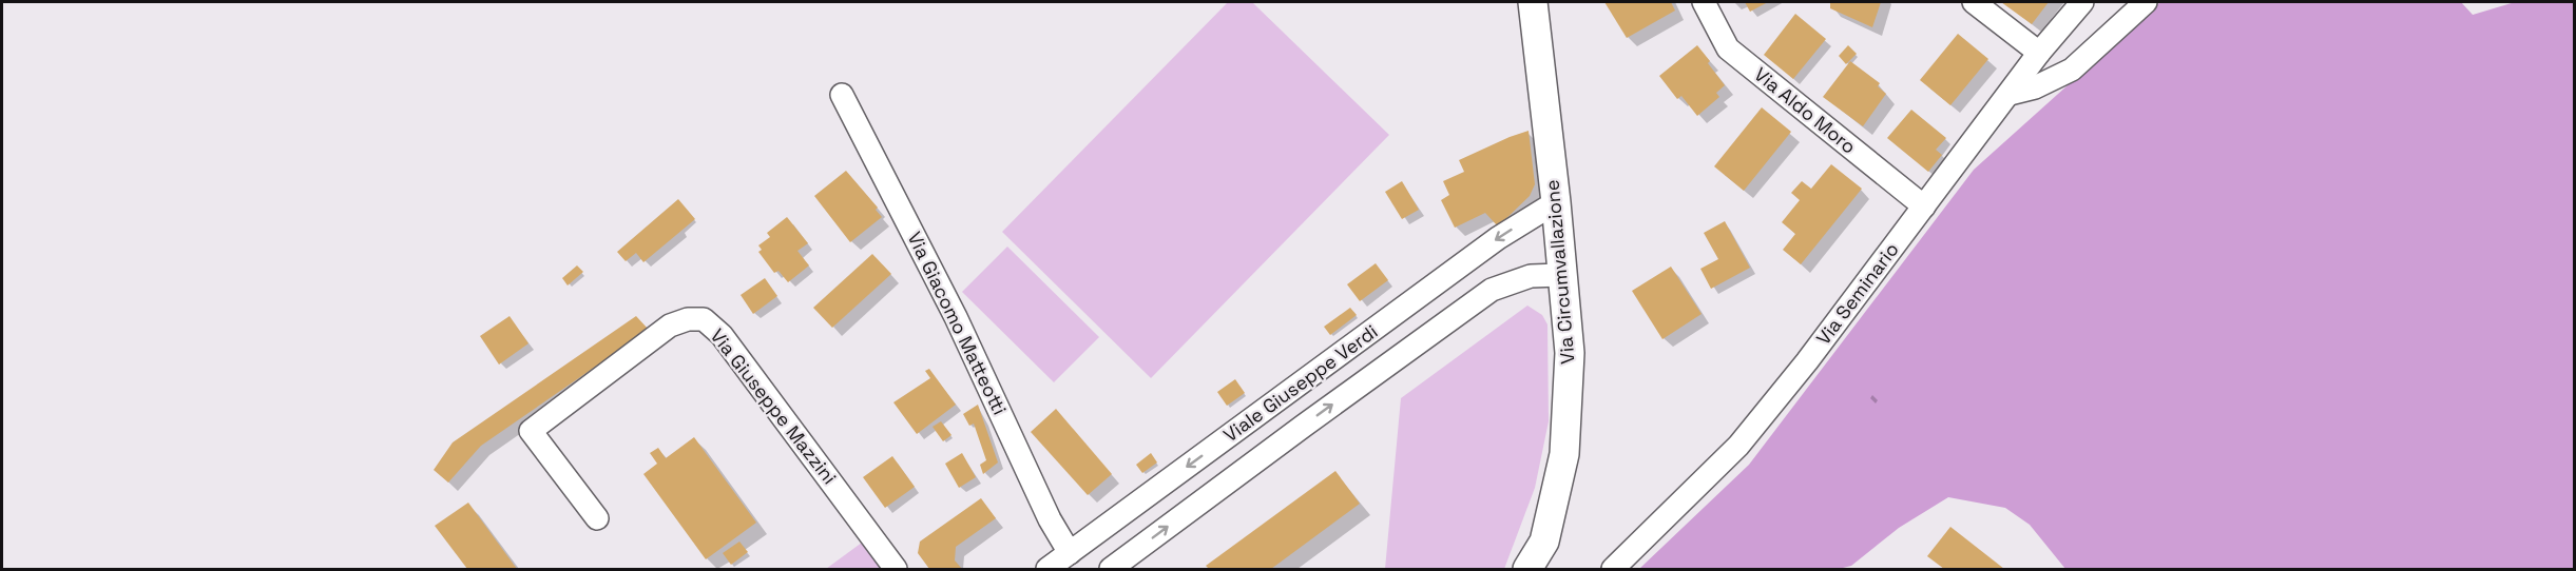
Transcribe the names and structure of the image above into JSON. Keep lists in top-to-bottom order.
{
  "streets": {
    "street": [
      "Via Aldo Moro",
      "Via Circumvallazione",
      "Via Seminario",
      "Via Giacomo Matteotti",
      "Viale Giuseppe Verdi",
      "Via Giuseppe Mazzini"
    ]
  },
  "crossings": [
    ["Via Aldo Moro", "Via Seminario"],
    ["Via Circumvallazione", "Viale Giuseppe Verdi"],
    ["Via Giacomo Matteotti", "Viale Giuseppe Verdi"]
  ]
}
